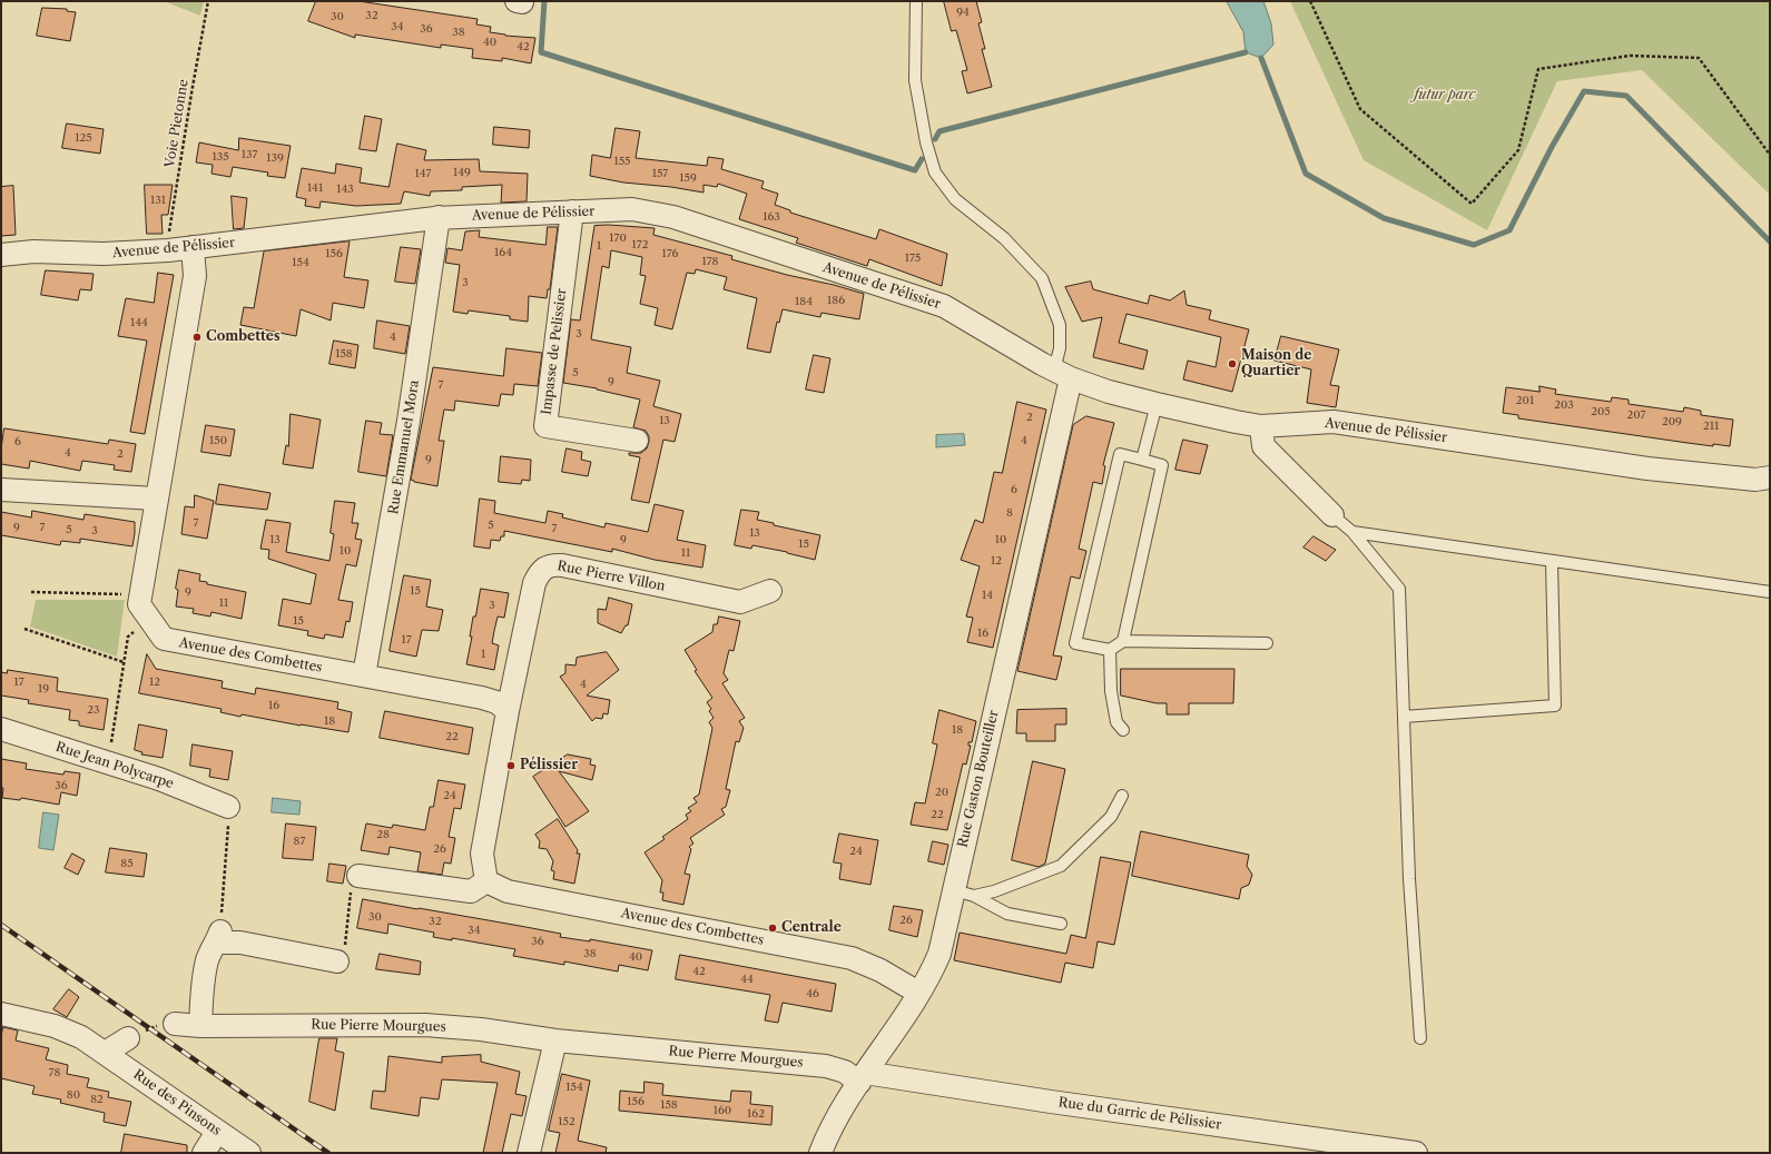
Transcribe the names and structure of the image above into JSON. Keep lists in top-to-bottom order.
{
  "streets": {
    "street": [
      "Avenue de Pélissier",
      "Impasse de Pelissier",
      "Rue Emmanuel Mora",
      "Rue Pierre Villon",
      "Avenue des Combettes",
      "Rue Jean Polycarpe",
      "Rue Gaston Bouteiller",
      "Rue Pierre Mourgues",
      "Rue des Pinsons",
      "Rue du Garric de Pélissier"
    ],
    "path": ["Voie Pietonne"]
  },
  "crossings": [
    ["Voie Pietonne", "Avenue de Pélissier"],
    ["Avenue de Pélissier", "Impasse de Pelissier"],
    ["Avenue de Pélissier", "Rue Emmanuel Mora"],
    ["Avenue de Pélissier", "Avenue des Combettes"],
    ["Avenue de Pélissier", "Rue Gaston Bouteiller"],
    ["Rue Emmanuel Mora", "Avenue des Combettes"],
    ["Rue Pierre Villon", "Avenue des Combettes"],
    ["Avenue des Combettes", "Rue Gaston Bouteiller"],
    ["Rue Gaston Bouteiller", "Rue Pierre Mourgues"],
    ["Rue Gaston Bouteiller", "Rue du Garric de Pélissier"],
    ["Rue Pierre Mourgues", "Rue du Garric de Pélissier"]
  ],
  "parks": ["futur parc"],
  "places": [
    "Combettes",
    "Maison de Quartier",
    "Pélissier",
    "Centrale"
  ],
  "house_numbers": [
    "94",
    "32",
    "30",
    "34",
    "36",
    "38",
    "40",
    "42",
    "125",
    "137",
    "135",
    "139",
    "155",
    "149",
    "147",
    "157",
    "159",
    "141",
    "143",
    "131",
    "163",
    "170",
    "172",
    "1",
    "164",
    "156",
    "176",
    "175",
    "178",
    "154",
    "3",
    "186",
    "184",
    "144",
    "3",
    "4",
    "158",
    "5",
    "9",
    "7",
    "201",
    "203",
    "205",
    "207",
    "2",
    "13",
    "209",
    "211",
    "150",
    "4",
    "6",
    "4",
    "2",
    "9",
    "6",
    "8",
    "7",
    "5",
    "9",
    "7",
    "7",
    "5",
    "3",
    "13",
    "13",
    "9",
    "10",
    "15",
    "10",
    "11",
    "12",
    "15",
    "9",
    "14",
    "11",
    "3",
    "15",
    "16",
    "17",
    "1",
    "17",
    "12",
    "4",
    "19",
    "16",
    "23",
    "18",
    "18",
    "22",
    "36",
    "20",
    "24",
    "22",
    "28",
    "87",
    "26",
    "24",
    "85",
    "30",
    "26",
    "32",
    "34",
    "36",
    "38",
    "40",
    "42",
    "44",
    "46",
    "78",
    "154",
    "80",
    "82",
    "156",
    "158",
    "160",
    "162",
    "152"
  ]
}
